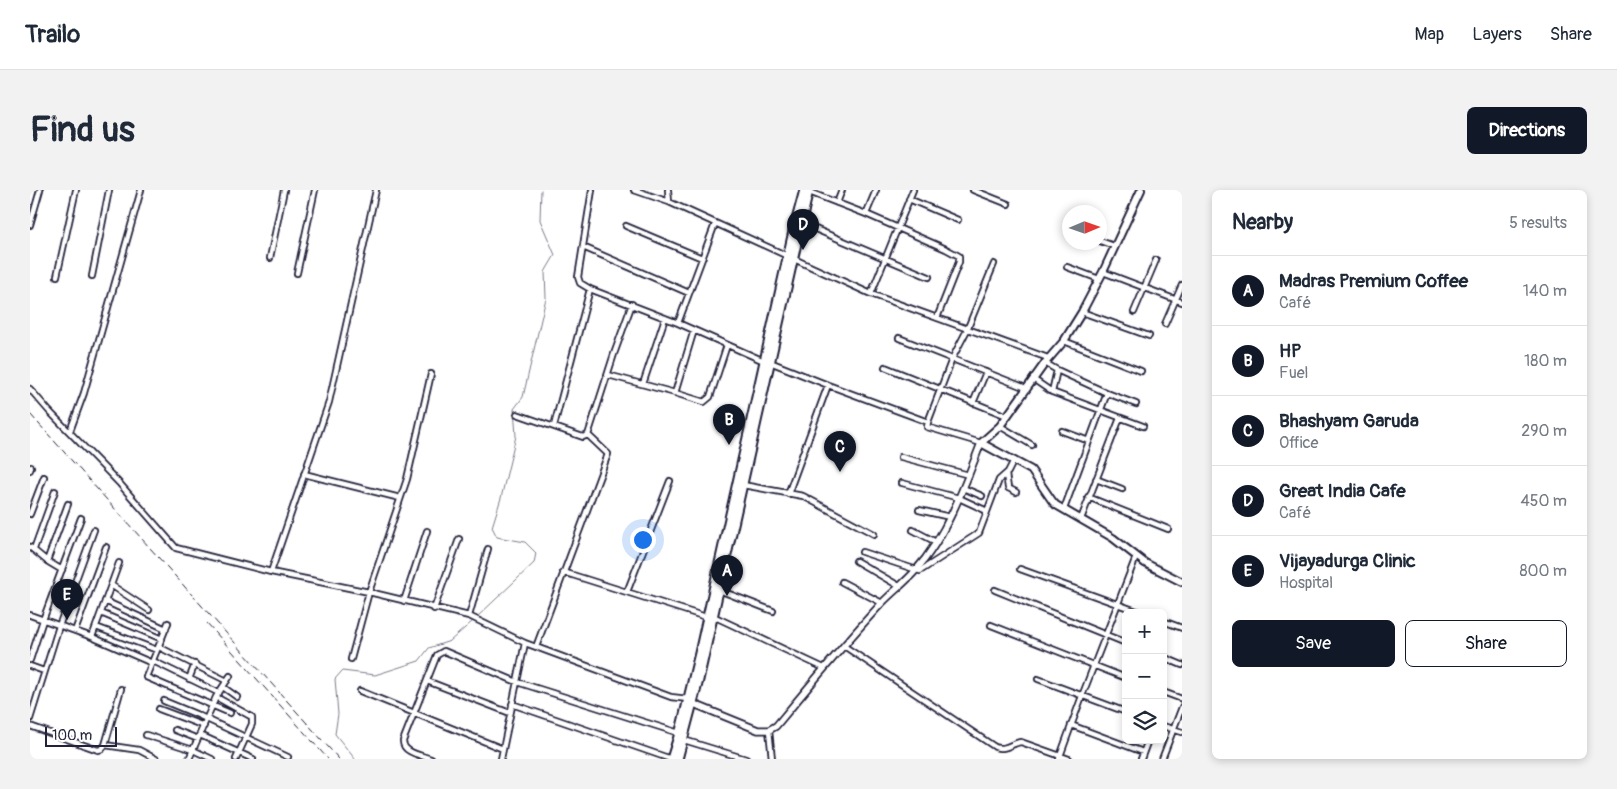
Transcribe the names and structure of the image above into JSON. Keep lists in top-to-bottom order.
{
  "scale_bar": "100 m",
  "north": "right",
  "page": {
    "header": "Trailo",
    "nav": ["Map", "Layers", "Share"],
    "buttons": [
      "Directions",
      ["Save", "Share"]
    ],
    "title": "Find us",
    "heading": ["Nearby", "5 results"],
    "pins": [
      "D",
      "B",
      "C",
      "A",
      "E"
    ],
    "list": [
      {
        "mark": "A",
        "name": "Madras Premium Coffee",
        "note": "Café",
        "value": "140 m"
      },
      {
        "mark": "B",
        "name": "HP",
        "note": "Fuel",
        "value": "180 m"
      },
      {
        "mark": "C",
        "name": "Bhashyam Garuda",
        "note": "Office",
        "value": "290 m"
      },
      {
        "mark": "D",
        "name": "Great India Cafe",
        "note": "Café",
        "value": "450 m"
      },
      {
        "mark": "E",
        "name": "Vijayadurga Clinic",
        "note": "Hospital",
        "value": "800 m"
      }
    ],
    "map_buttons": ["+", "−"],
    "scale": "100 m"
  }
}
